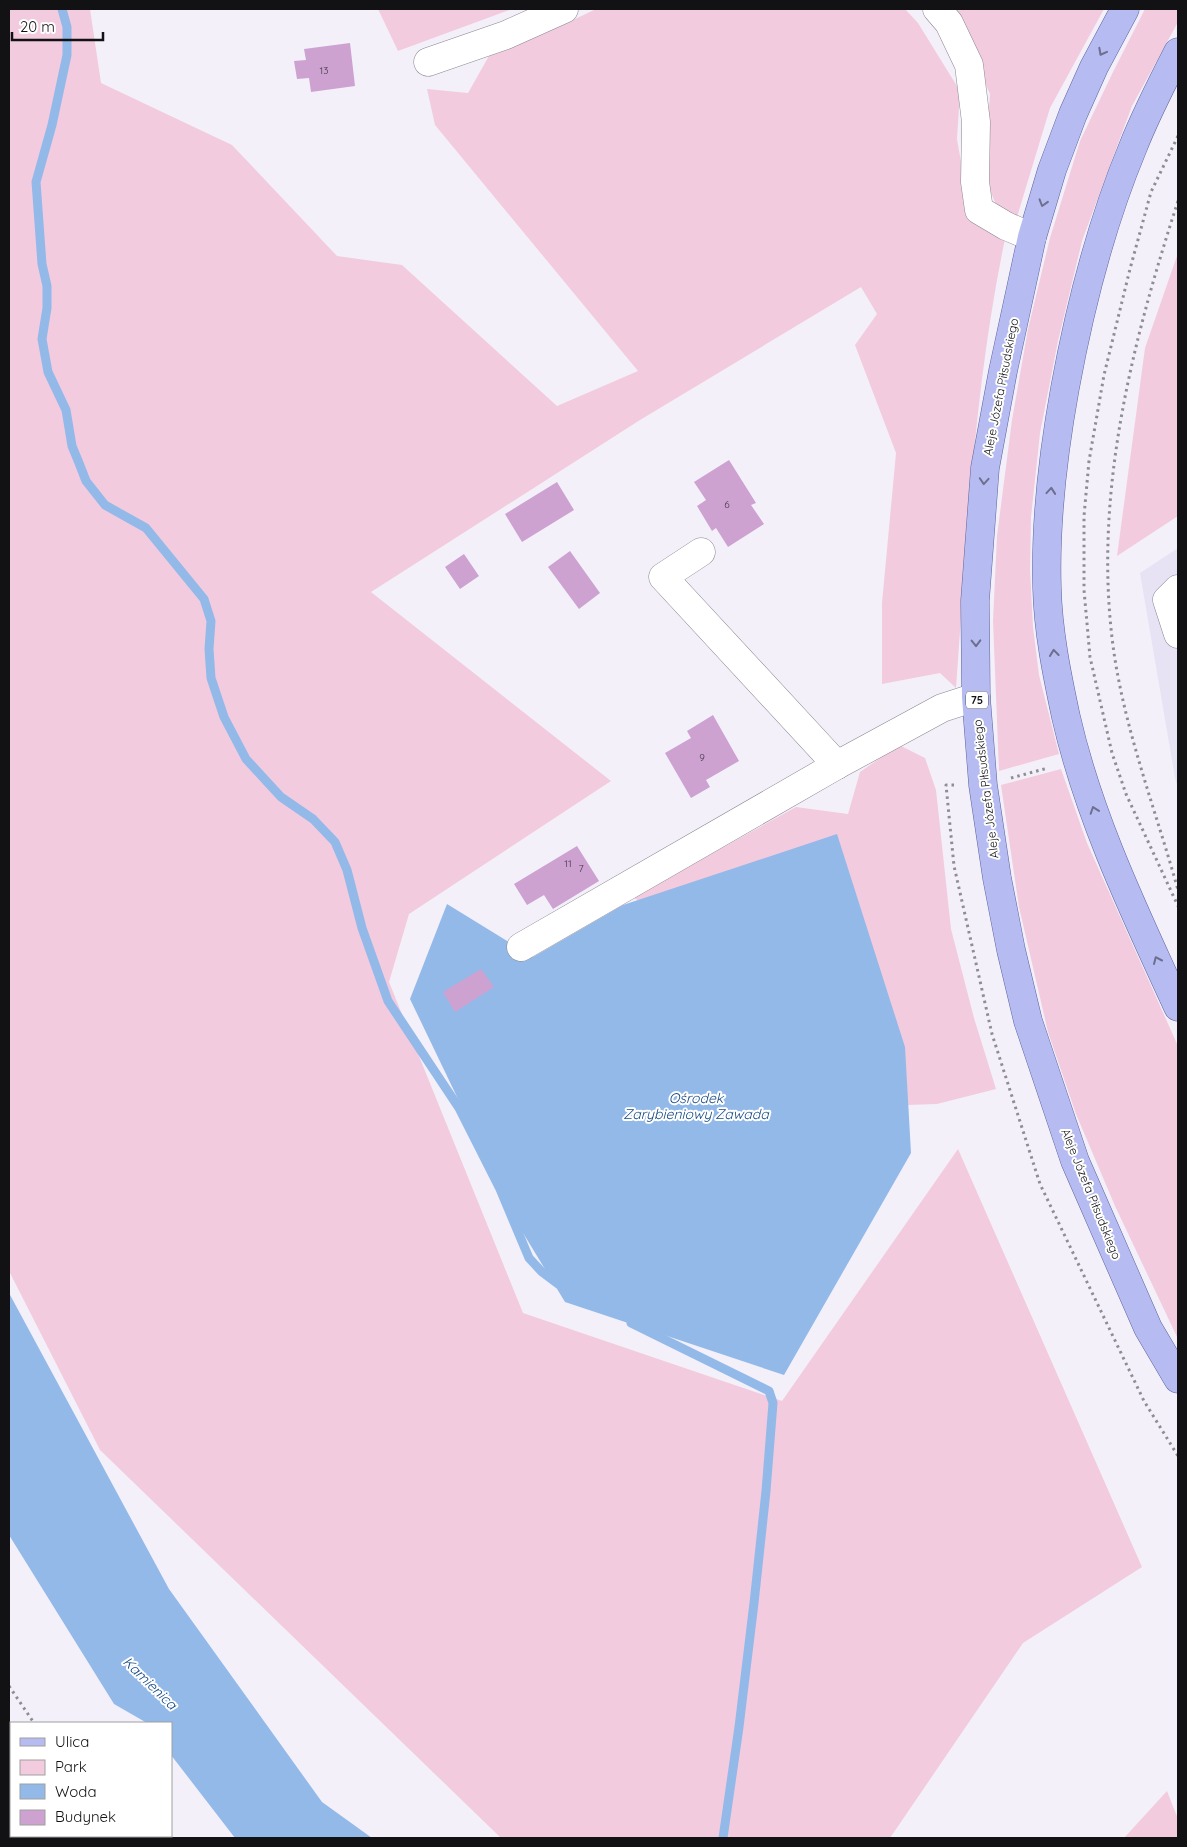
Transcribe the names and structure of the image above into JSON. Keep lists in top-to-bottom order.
{
  "streets": {
    "main road": ["Aleje Józefa Piłsudskiego", "75"]
  },
  "water": ["Ośrodek Zarybieniowy Zawada", "Kamienica"],
  "house_numbers": [
    "13",
    "6",
    "9",
    "11",
    "7"
  ],
  "legend": [
    "Ulica",
    "Park",
    "Woda",
    "Budynek"
  ],
  "scale_bar": "20 m"
}
